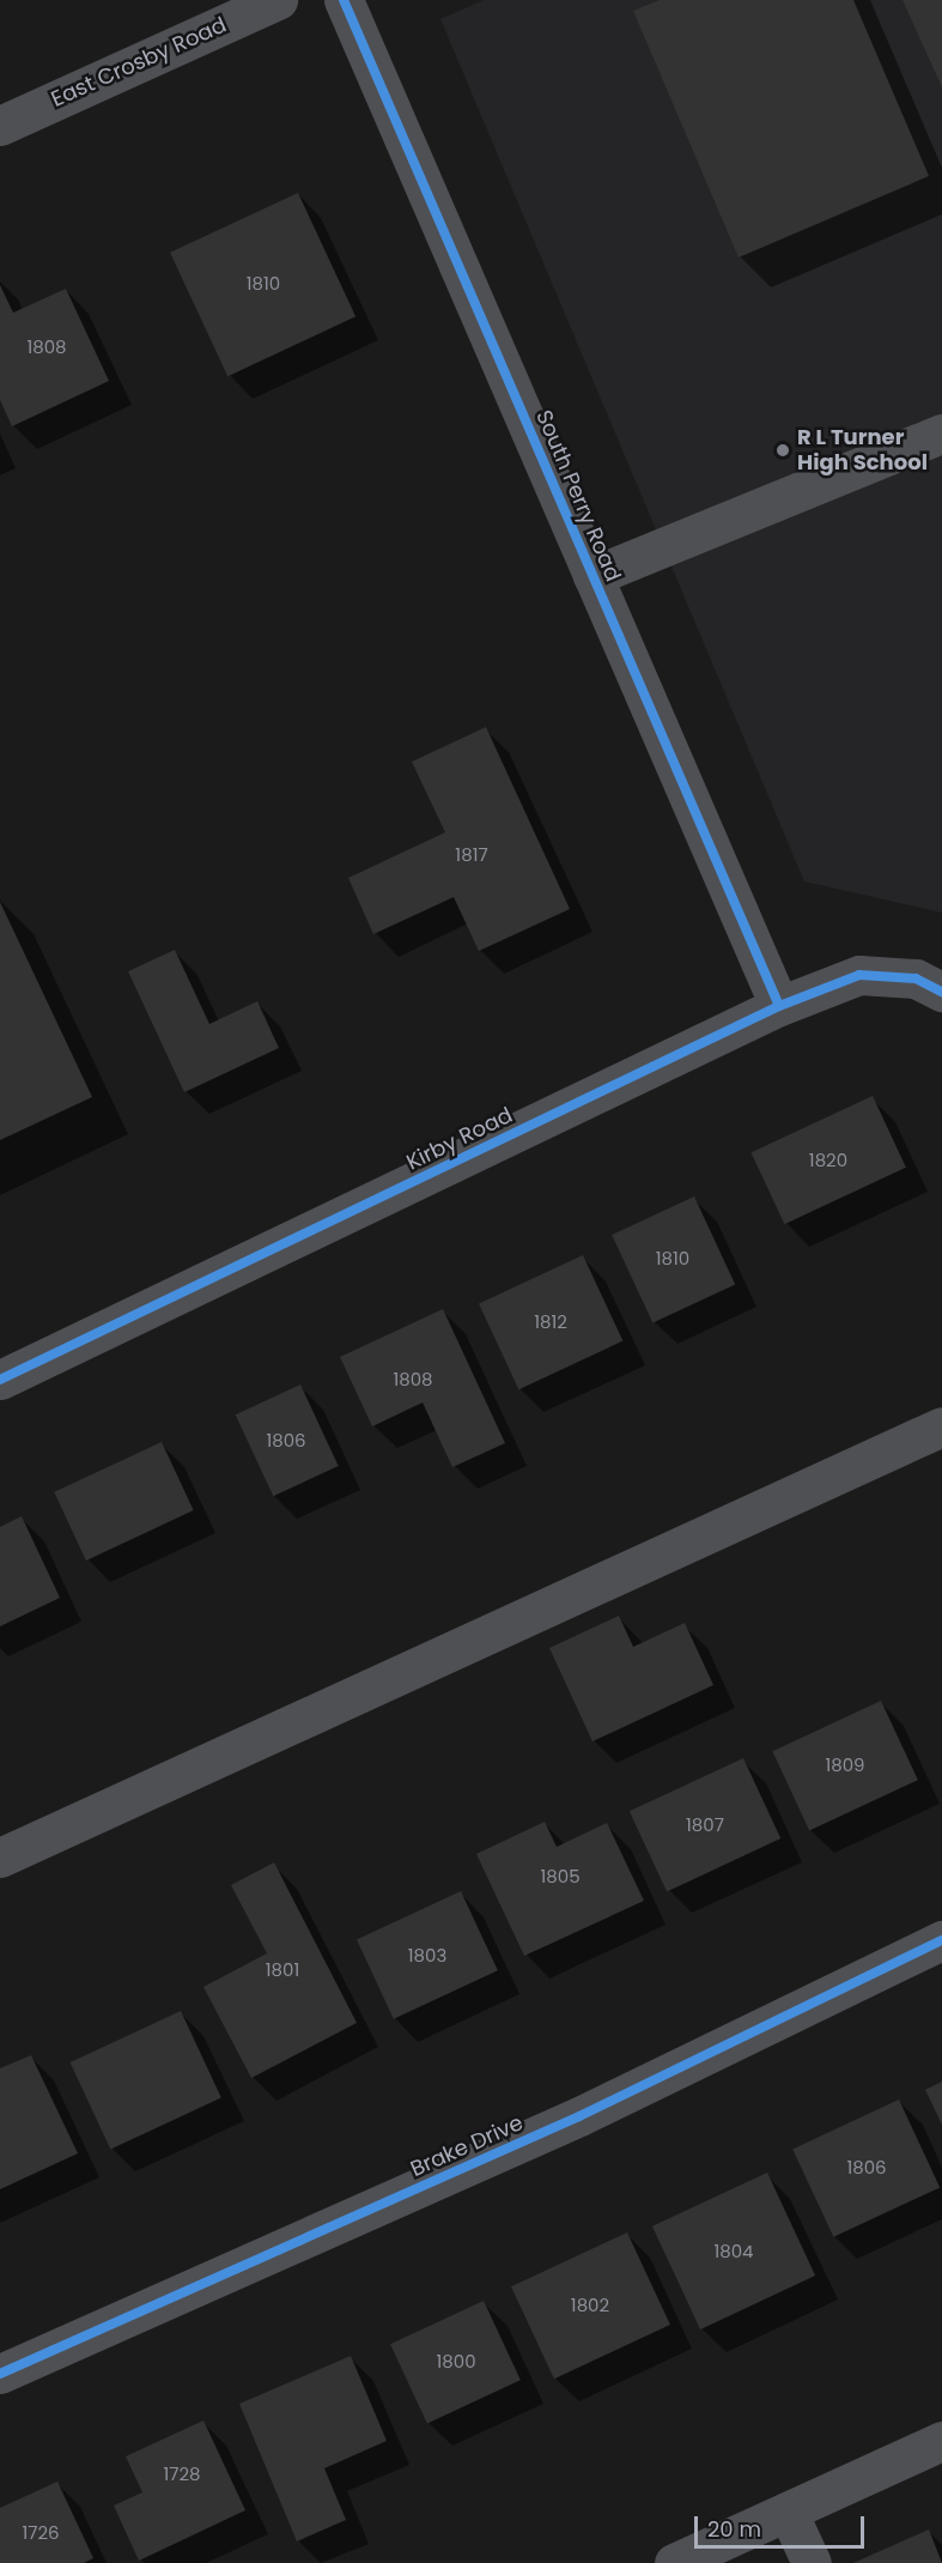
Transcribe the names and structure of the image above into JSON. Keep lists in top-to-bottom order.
{
  "streets": {
    "street": [
      "East Crosby Road",
      "South Perry Road",
      "Kirby Road",
      "Brake Drive"
    ]
  },
  "crossings": [
    ["South Perry Road", "Kirby Road"]
  ],
  "places": ["R L Turner High School"],
  "house_numbers": [
    "1810",
    "1808",
    "1817",
    "1820",
    "1810",
    "1812",
    "1808",
    "1806",
    "1809",
    "1807",
    "1805",
    "1803",
    "1801",
    "1806",
    "1804",
    "1802",
    "1800",
    "1728",
    "1726"
  ],
  "scale_bar": "20 m"
}
